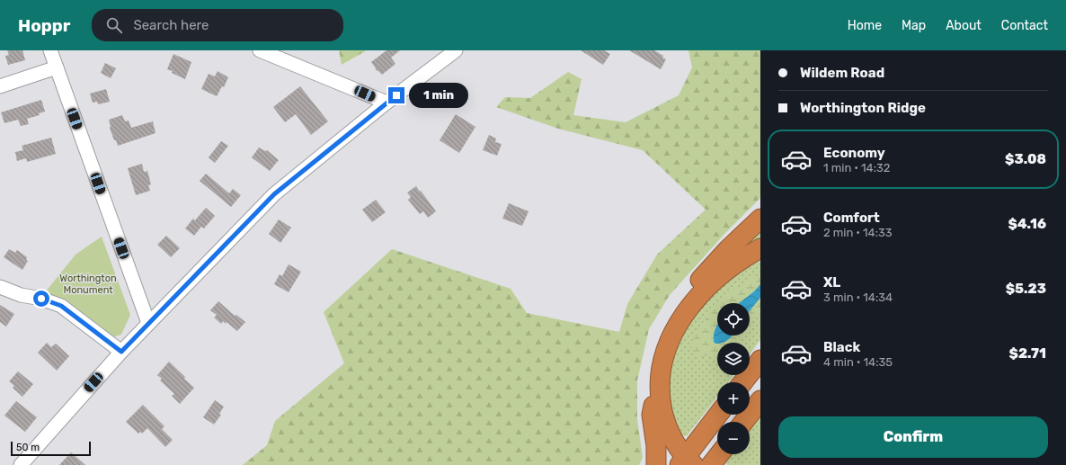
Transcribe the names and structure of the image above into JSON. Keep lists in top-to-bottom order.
{
  "parks": ["Worthington Monument"],
  "scale_bar": "50 m",
  "page": {
    "header": "Hoppr",
    "search": "Search here",
    "nav": [
      "Home",
      "Map",
      "About",
      "Contact"
    ],
    "banner": ["Wildem Road", "Worthington Ridge"],
    "bubble": "1 min",
    "list": [
      {
        "name": "Economy",
        "note": "1 min · 14:32",
        "value": "$3.08"
      },
      {
        "name": "Comfort",
        "note": "2 min · 14:33",
        "value": "$4.16"
      },
      {
        "name": "XL",
        "note": "3 min · 14:34",
        "value": "$5.23"
      },
      {
        "name": "Black",
        "note": "4 min · 14:35",
        "value": "$2.71"
      }
    ],
    "map_buttons": ["+", "−"],
    "buttons": "Confirm",
    "scale": "50 m"
  }
}
